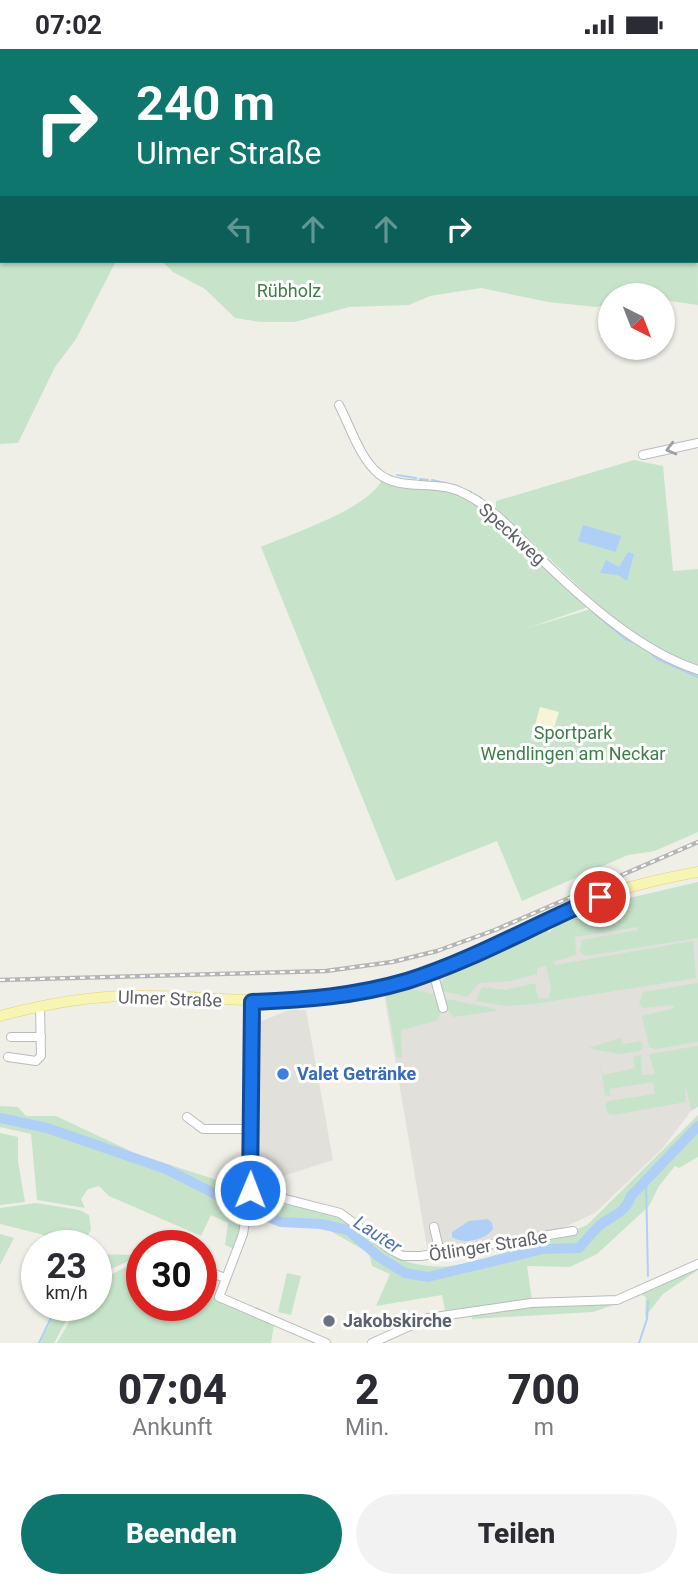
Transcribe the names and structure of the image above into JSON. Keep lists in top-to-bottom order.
{
  "streets": {
    "main road": ["Ulmer Straße"],
    "street": ["Speckweg", "Ötlinger Straße"]
  },
  "water": ["Lauter"],
  "parks": ["Rübholz", "Sportpark Wendlingen am Neckar"],
  "places": ["Valet Getränke", "Jakobskirche"],
  "north": "bottom right",
  "page": {
    "status": "07:02",
    "turn": ["240 m", "Ulmer Straße"],
    "speed": "23 km/h",
    "limit": "30",
    "eta": [
      "07:04",
      "Ankunft",
      "2",
      "Min.",
      "700",
      "m"
    ],
    "buttons": ["Beenden", "Teilen"]
  }
}
